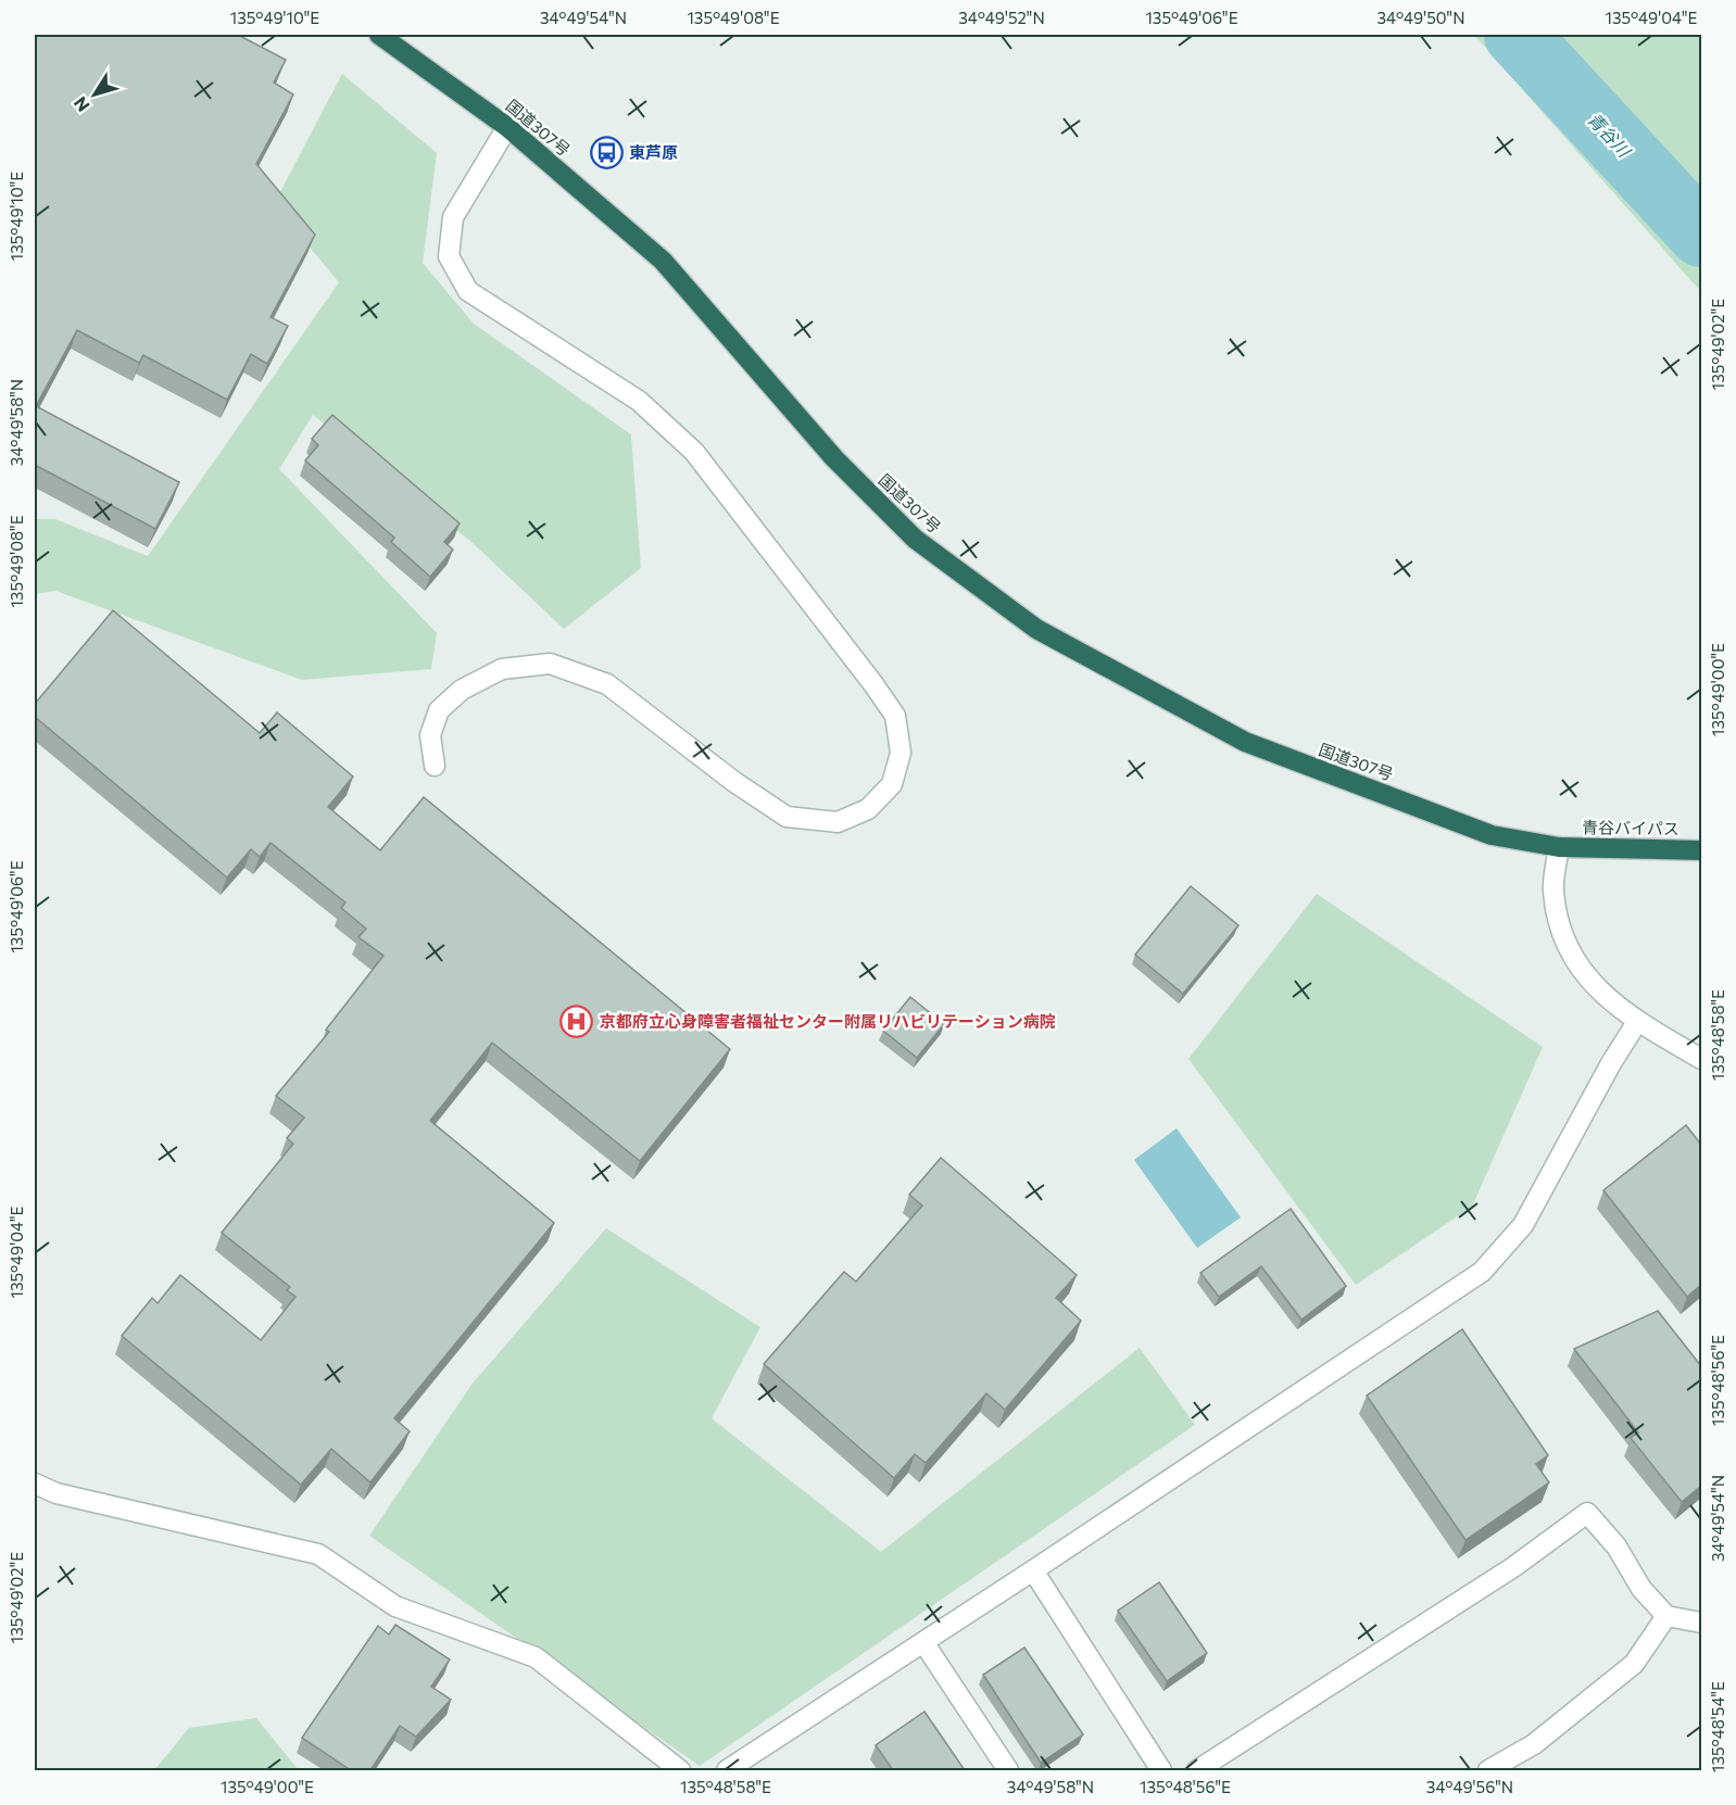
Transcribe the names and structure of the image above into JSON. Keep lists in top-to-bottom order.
{
  "streets": {
    "highway": ["国道307号", "青谷バイパス"]
  },
  "crossings": [
    ["国道307号", "青谷バイパス"]
  ],
  "water": ["青谷川"],
  "places": {
    "bus stop": ["東芦原"],
    "hospital": ["京都府立心身障害者福祉センター附属リハビリテーション病院"]
  },
  "north": "bottom left",
  "coordinates": [
    "135°49'10\"E",
    "34°49'54\"N",
    "135°49'08\"E",
    "34°49'52\"N",
    "135°49'06\"E",
    "34°49'50\"N",
    "135°49'04\"E",
    "135°49'02\"E",
    "34°49'58\"N",
    "135°49'00\"E",
    "135°48'58\"E",
    "135°48'56\"E",
    "135°48'54\"E",
    "34°49'56\"N"
  ]
}
